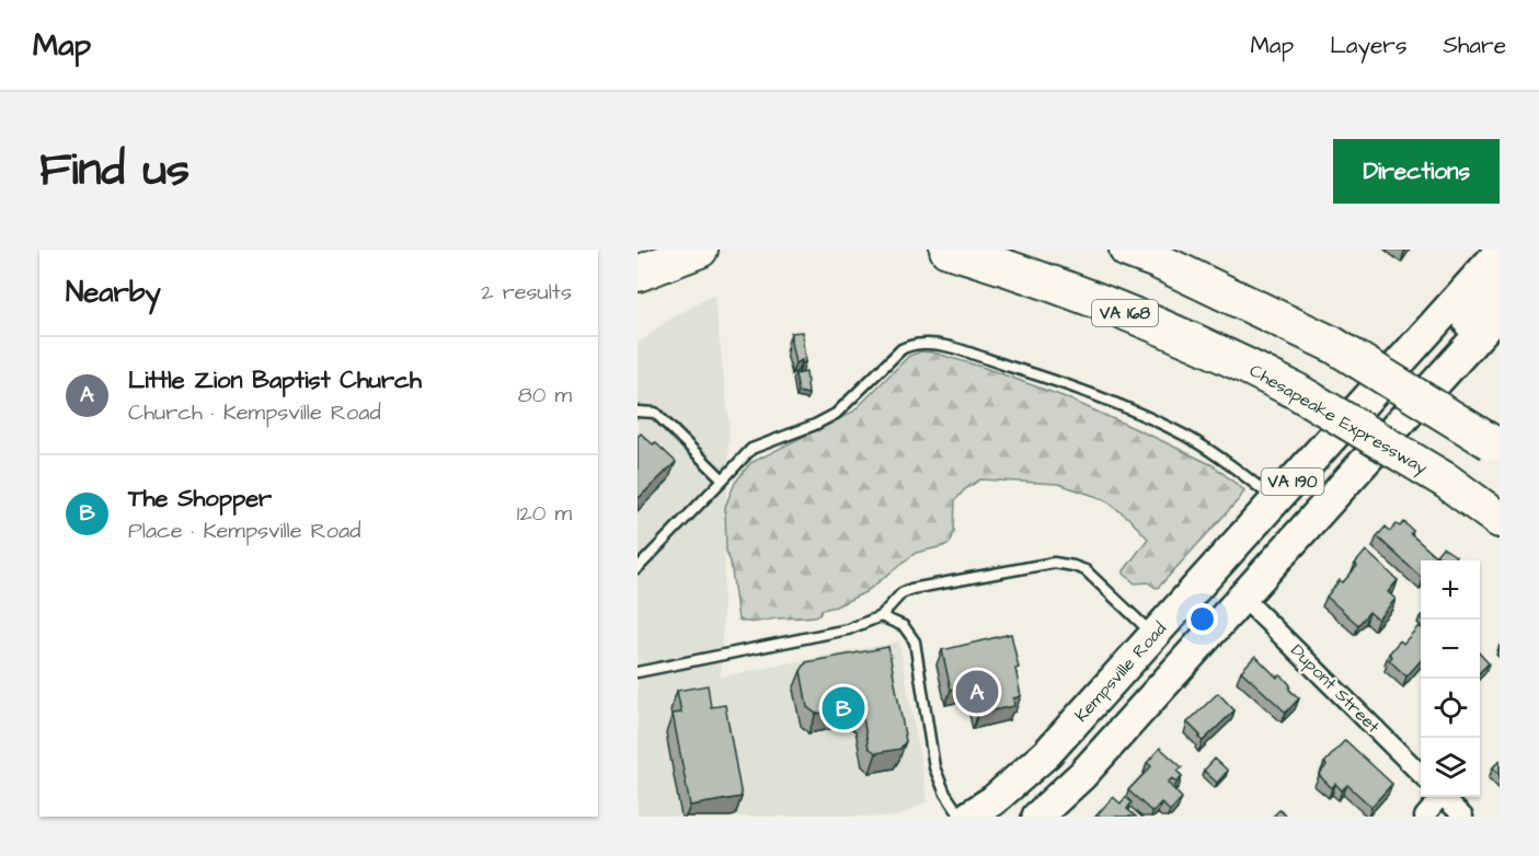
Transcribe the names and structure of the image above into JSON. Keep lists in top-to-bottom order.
{
  "streets": {
    "highway": ["VA 168", "Chesapeake Expressway"],
    "main road": ["VA 190", "Kempsville Road"],
    "street": ["Dupont Street"]
  },
  "crossings": [
    ["VA 190", "Dupont Street"]
  ],
  "page": {
    "header": "Map",
    "nav": ["Map", "Layers", "Share"],
    "title": "Find us",
    "buttons": "Directions",
    "heading": ["Nearby", "2 results"],
    "list": [
      {
        "mark": "A",
        "name": "Little Zion Baptist Church",
        "note": "Church · Kempsville Road",
        "value": "80 m"
      },
      {
        "mark": "B",
        "name": "The Shopper",
        "note": "Place · Kempsville Road",
        "value": "120 m"
      }
    ],
    "map_buttons": ["+", "−"],
    "pins": ["A", "B"]
  }
}
